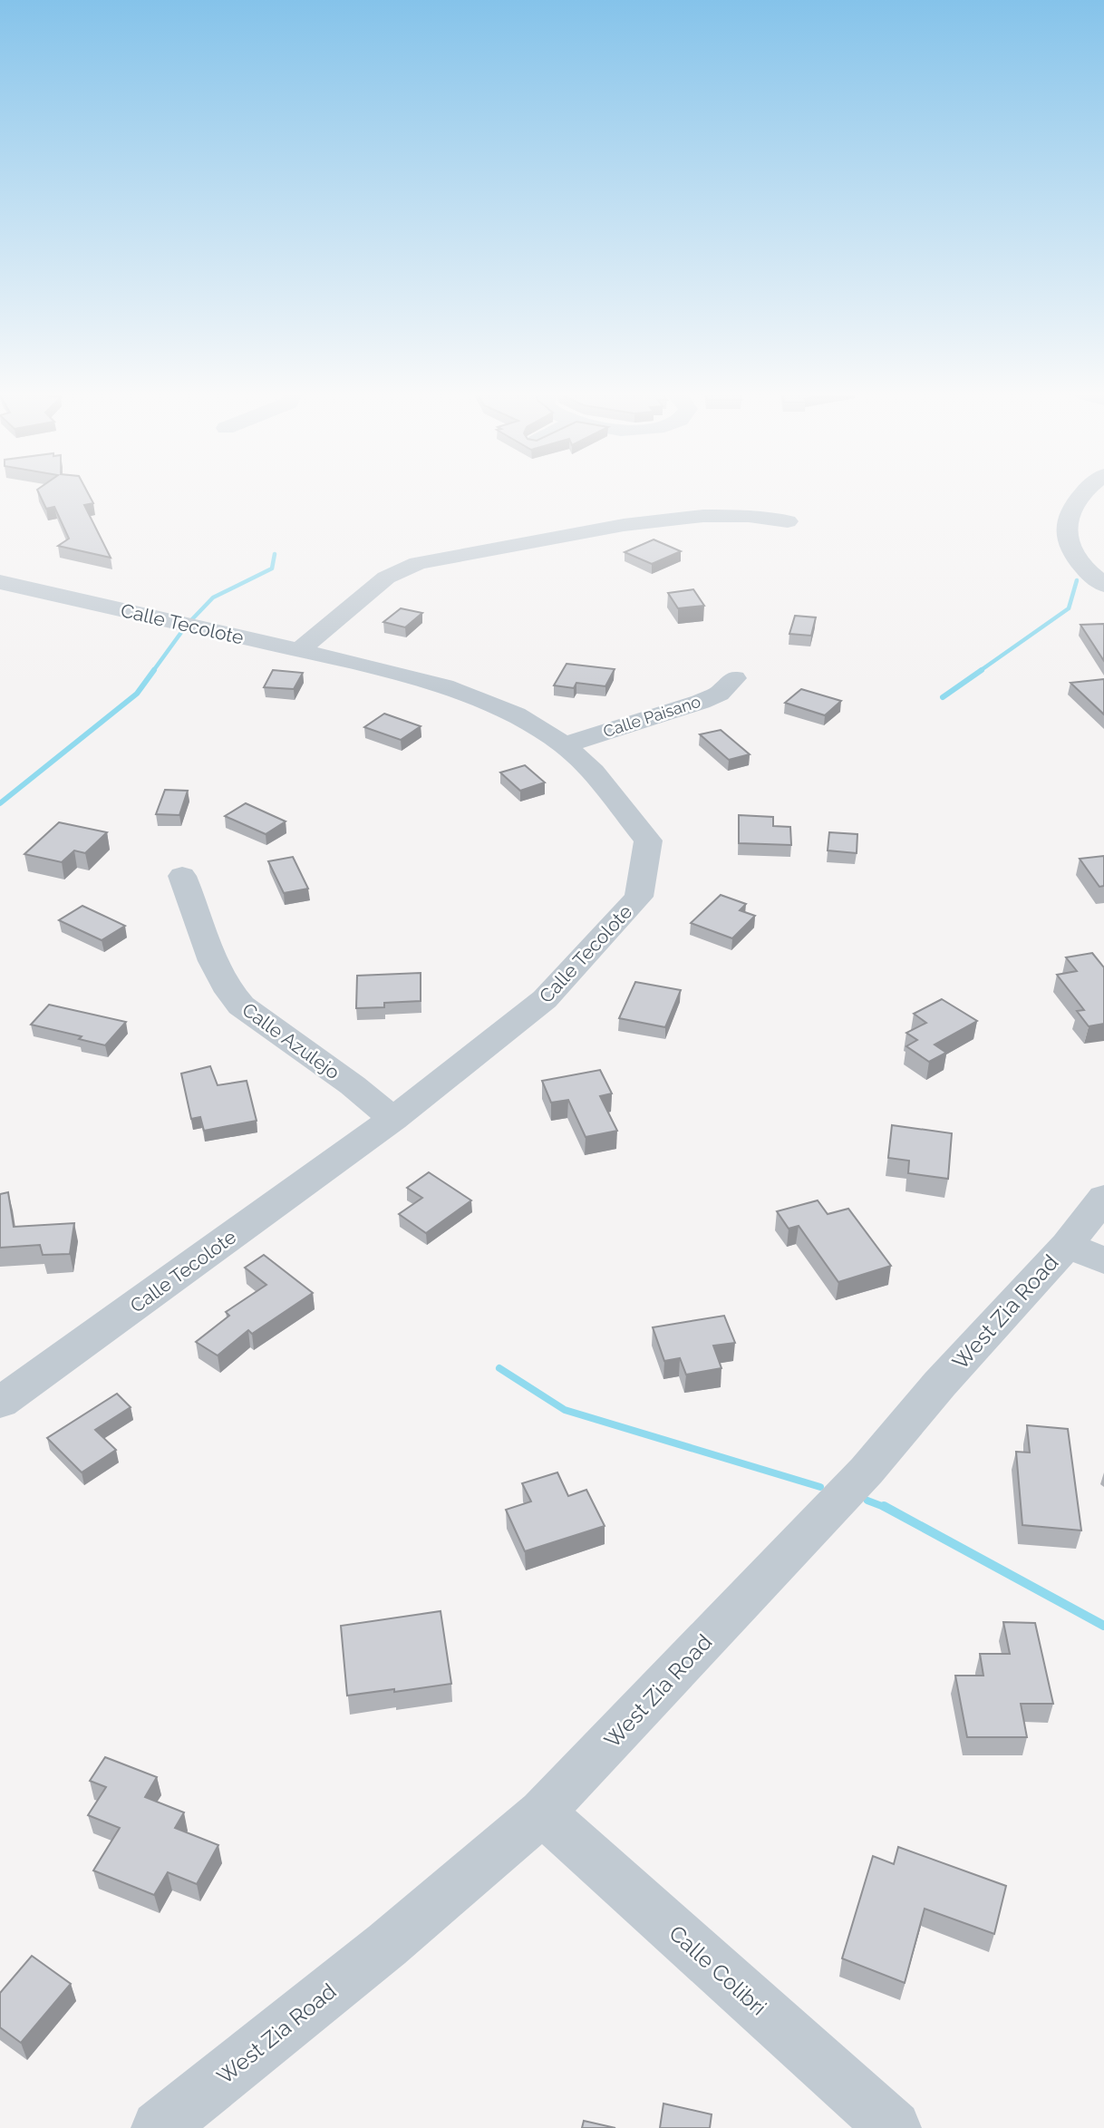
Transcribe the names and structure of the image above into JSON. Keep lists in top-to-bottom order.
{
  "streets": {
    "street": [
      "Calle Tecolote",
      "Calle Paisano",
      "Calle Azulejo",
      "West Zia Road",
      "Calle Colibri"
    ]
  },
  "crossings": [
    ["Calle Tecolote", "Calle Paisano"],
    ["Calle Tecolote", "Calle Azulejo"],
    ["West Zia Road", "Calle Colibri"]
  ]
}
